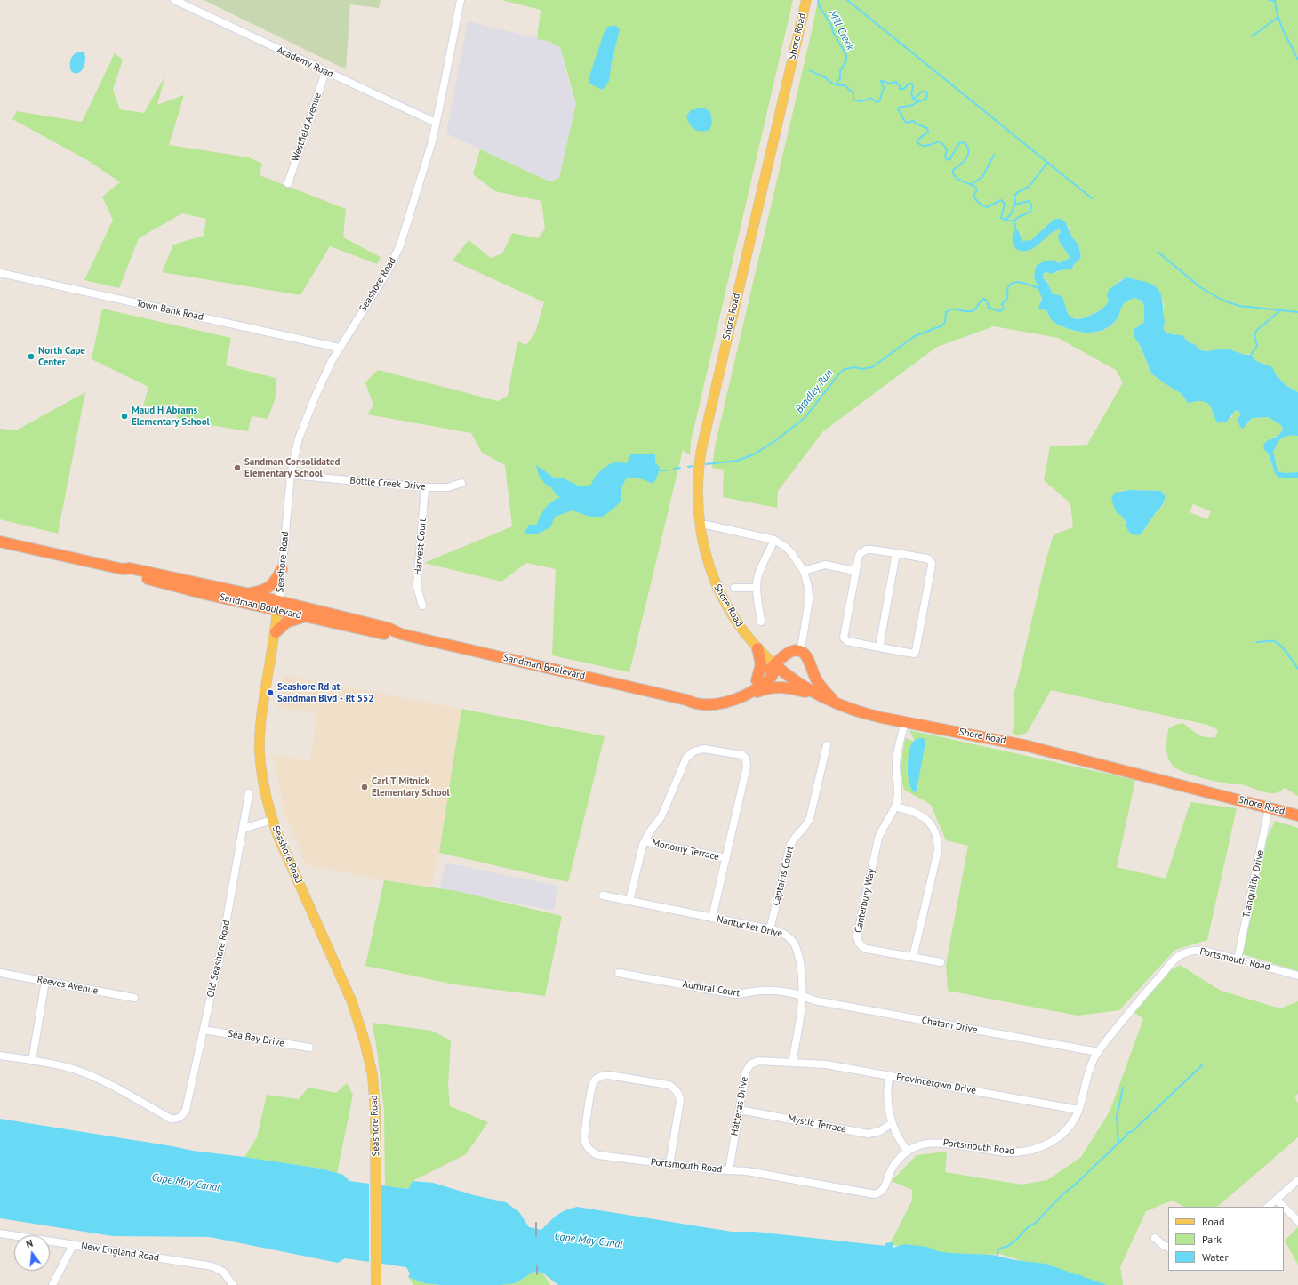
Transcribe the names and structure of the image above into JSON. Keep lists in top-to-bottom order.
{
  "streets": {
    "highway": ["Shore Road", "Sandman Boulevard"],
    "main road": ["Seashore Road"],
    "street": [
      "Academy Road",
      "Westfield Avenue",
      "Town Bank Road",
      "Bottle Creek Drive",
      "Harvest Court",
      "Monomy Terrace",
      "Captains Court",
      "Tranquility Drive",
      "Canterbury Way",
      "Nantucket Drive",
      "Old Seashore Road",
      "Portsmouth Road",
      "Reeves Avenue",
      "Admiral Court",
      "Chatam Drive",
      "Sea Bay Drive",
      "Provincetown Drive",
      "Hatteras Drive",
      "Mystic Terrace",
      "New England Road"
    ]
  },
  "crossings": [
    ["Shore Road", "Sandman Boulevard"],
    ["Shore Road", "Tranquility Drive"],
    ["Shore Road", "Canterbury Way"],
    ["Academy Road", "Westfield Avenue"],
    ["Academy Road", "Seashore Road"],
    ["Seashore Road", "Town Bank Road"],
    ["Seashore Road", "Bottle Creek Drive"],
    ["Seashore Road", "Sandman Boulevard"],
    ["Bottle Creek Drive", "Harvest Court"],
    ["Captains Court", "Nantucket Drive"],
    ["Tranquility Drive", "Portsmouth Road"],
    ["Nantucket Drive", "Admiral Court"],
    ["Nantucket Drive", "Chatam Drive"],
    ["Nantucket Drive", "Provincetown Drive"],
    ["Nantucket Drive", "Hatteras Drive"],
    ["Old Seashore Road", "Sea Bay Drive"],
    ["Portsmouth Road", "Chatam Drive"],
    ["Portsmouth Road", "Provincetown Drive"],
    ["Portsmouth Road", "Hatteras Drive"],
    ["Admiral Court", "Chatam Drive"],
    ["Provincetown Drive", "Hatteras Drive"],
    ["Hatteras Drive", "Mystic Terrace"]
  ],
  "water": ["Mill Creek", "Bradley Run", "Cape May Canal"],
  "places": [
    "North Cape Center",
    "Maud H Abrams Elementary School",
    "Sandman Consolidated Elementary School",
    "Seashore Rd at Sandman Blvd - Rt 552",
    "Carl T Mitnick Elementary School"
  ],
  "legend": ["Road", "Park", "Water"],
  "north": "top"
}
